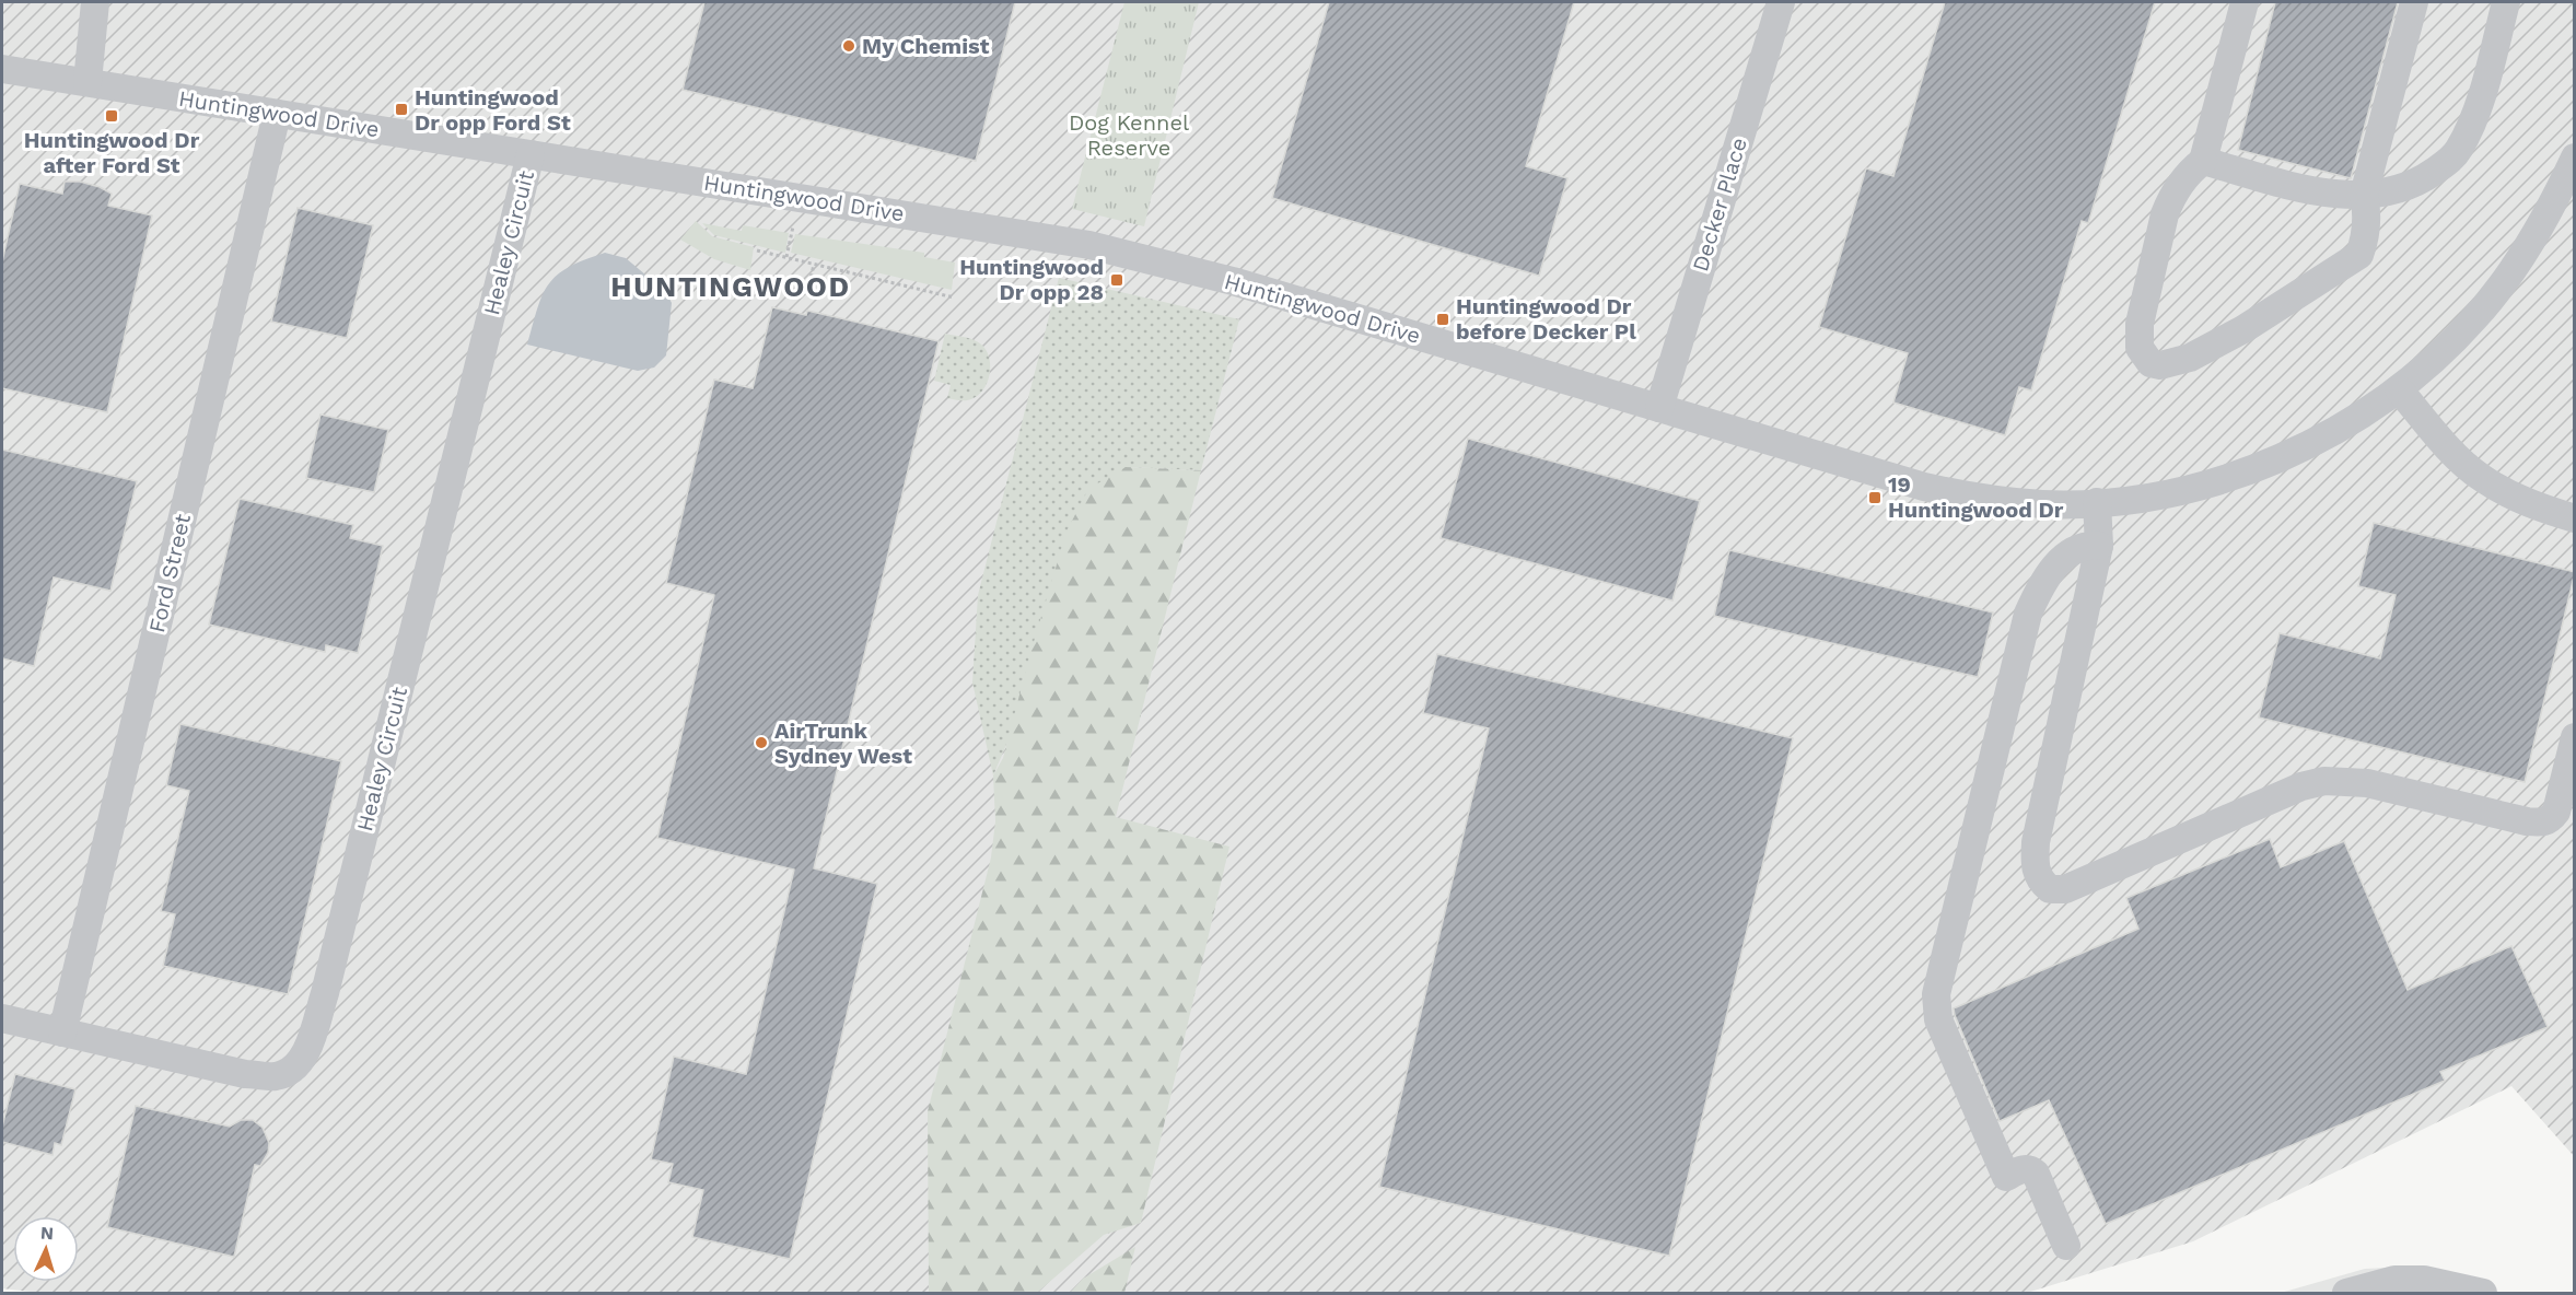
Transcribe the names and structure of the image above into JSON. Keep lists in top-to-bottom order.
{
  "streets": {
    "street": [
      "Huntingwood Drive",
      "Decker Place",
      "Healey Circuit",
      "Ford Street"
    ]
  },
  "crossings": [
    ["Huntingwood Drive", "Decker Place"],
    ["Huntingwood Drive", "Healey Circuit"],
    ["Huntingwood Drive", "Ford Street"],
    ["Healey Circuit", "Ford Street"]
  ],
  "districts": ["HUNTINGWOOD"],
  "parks": ["Dog Kennel Reserve"],
  "places": {
    "other": ["My Chemist", "AirTrunk Sydney West"],
    "transit": [
      "Huntingwood Dr opp Ford St",
      "Huntingwood Dr after Ford St",
      "Huntingwood Dr opp 28",
      "Huntingwood Dr before Decker Pl",
      "19 Huntingwood Dr"
    ]
  },
  "north": "top"
}
